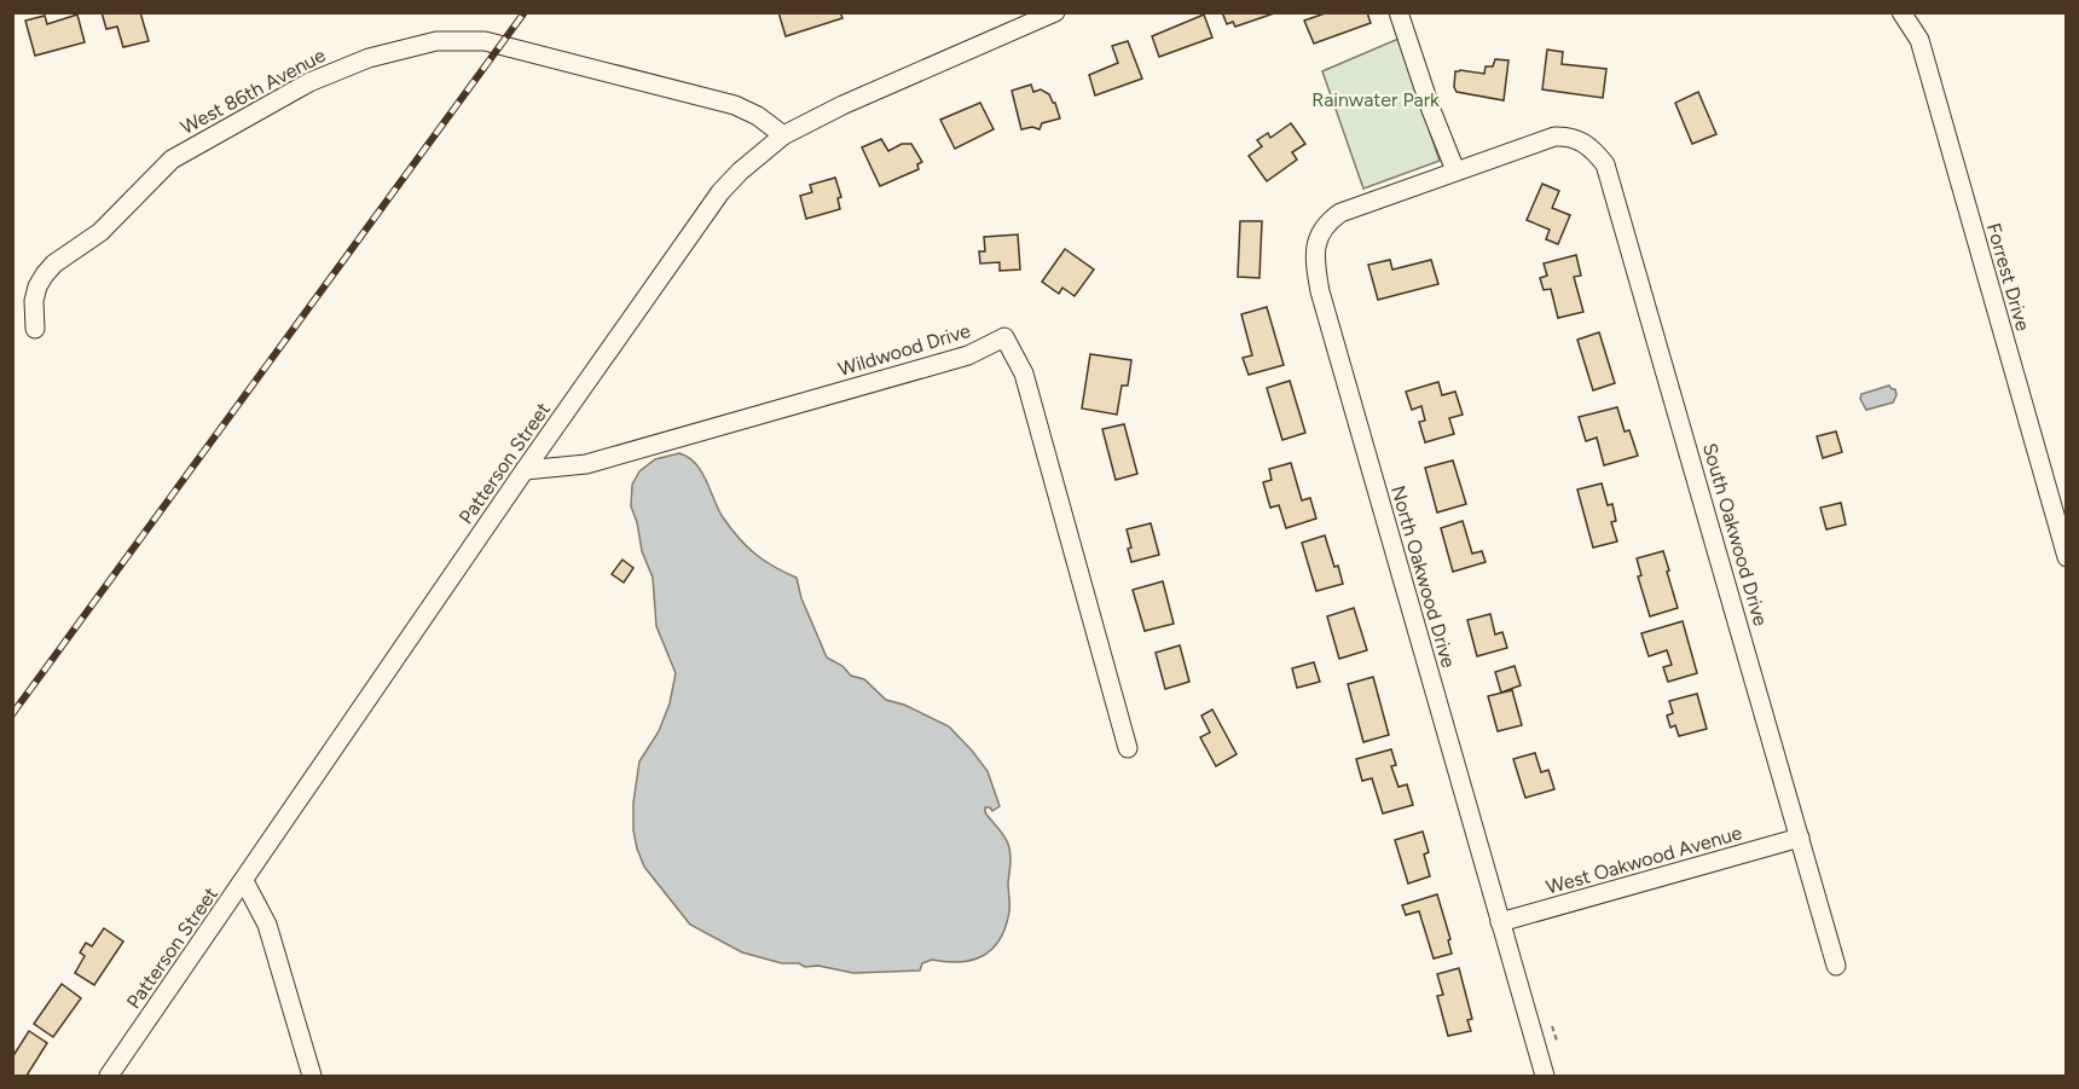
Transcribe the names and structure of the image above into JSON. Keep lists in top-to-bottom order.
{
  "streets": {
    "street": [
      "West 86th Avenue",
      "Forrest Drive",
      "Wildwood Drive",
      "Patterson Street",
      "South Oakwood Drive",
      "North Oakwood Drive",
      "West Oakwood Avenue"
    ]
  },
  "crossings": [
    ["West 86th Avenue", "Patterson Street"],
    ["Wildwood Drive", "Patterson Street"],
    ["South Oakwood Drive", "North Oakwood Drive"],
    ["South Oakwood Drive", "West Oakwood Avenue"],
    ["North Oakwood Drive", "West Oakwood Avenue"]
  ],
  "parks": ["Rainwater Park"]
}
